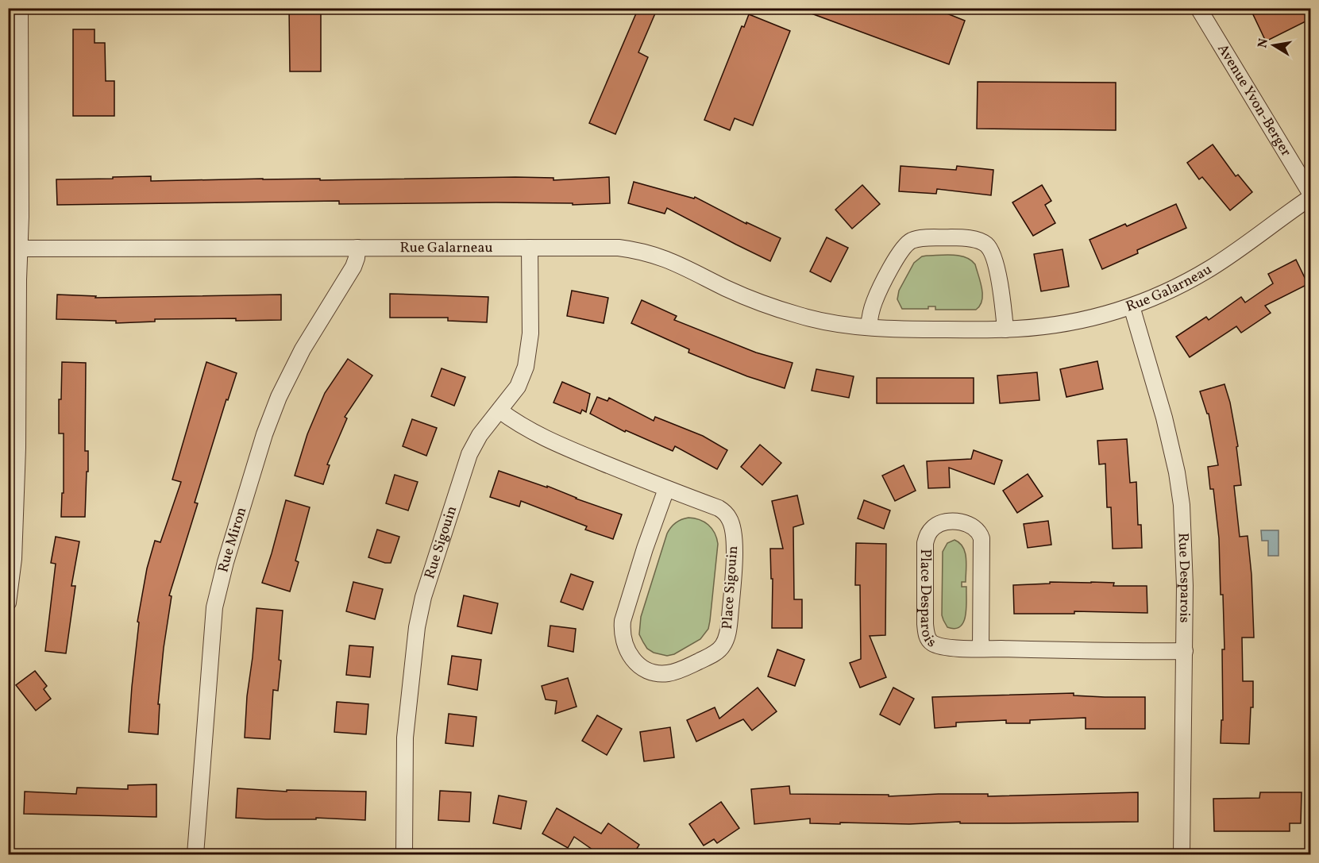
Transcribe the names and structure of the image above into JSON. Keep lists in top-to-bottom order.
{
  "streets": {
    "street": [
      "Avenue Yvon-Berger",
      "Rue Galarneau",
      "Rue Miron",
      "Rue Sigouin",
      "Rue Desparois",
      "Place Sigouin",
      "Place Desparois"
    ]
  },
  "crossings": [
    ["Rue Galarneau", "Rue Miron"],
    ["Rue Galarneau", "Rue Sigouin"],
    ["Rue Galarneau", "Rue Desparois"],
    ["Rue Sigouin", "Place Sigouin"],
    ["Rue Desparois", "Place Desparois"]
  ],
  "north": "left"
}
